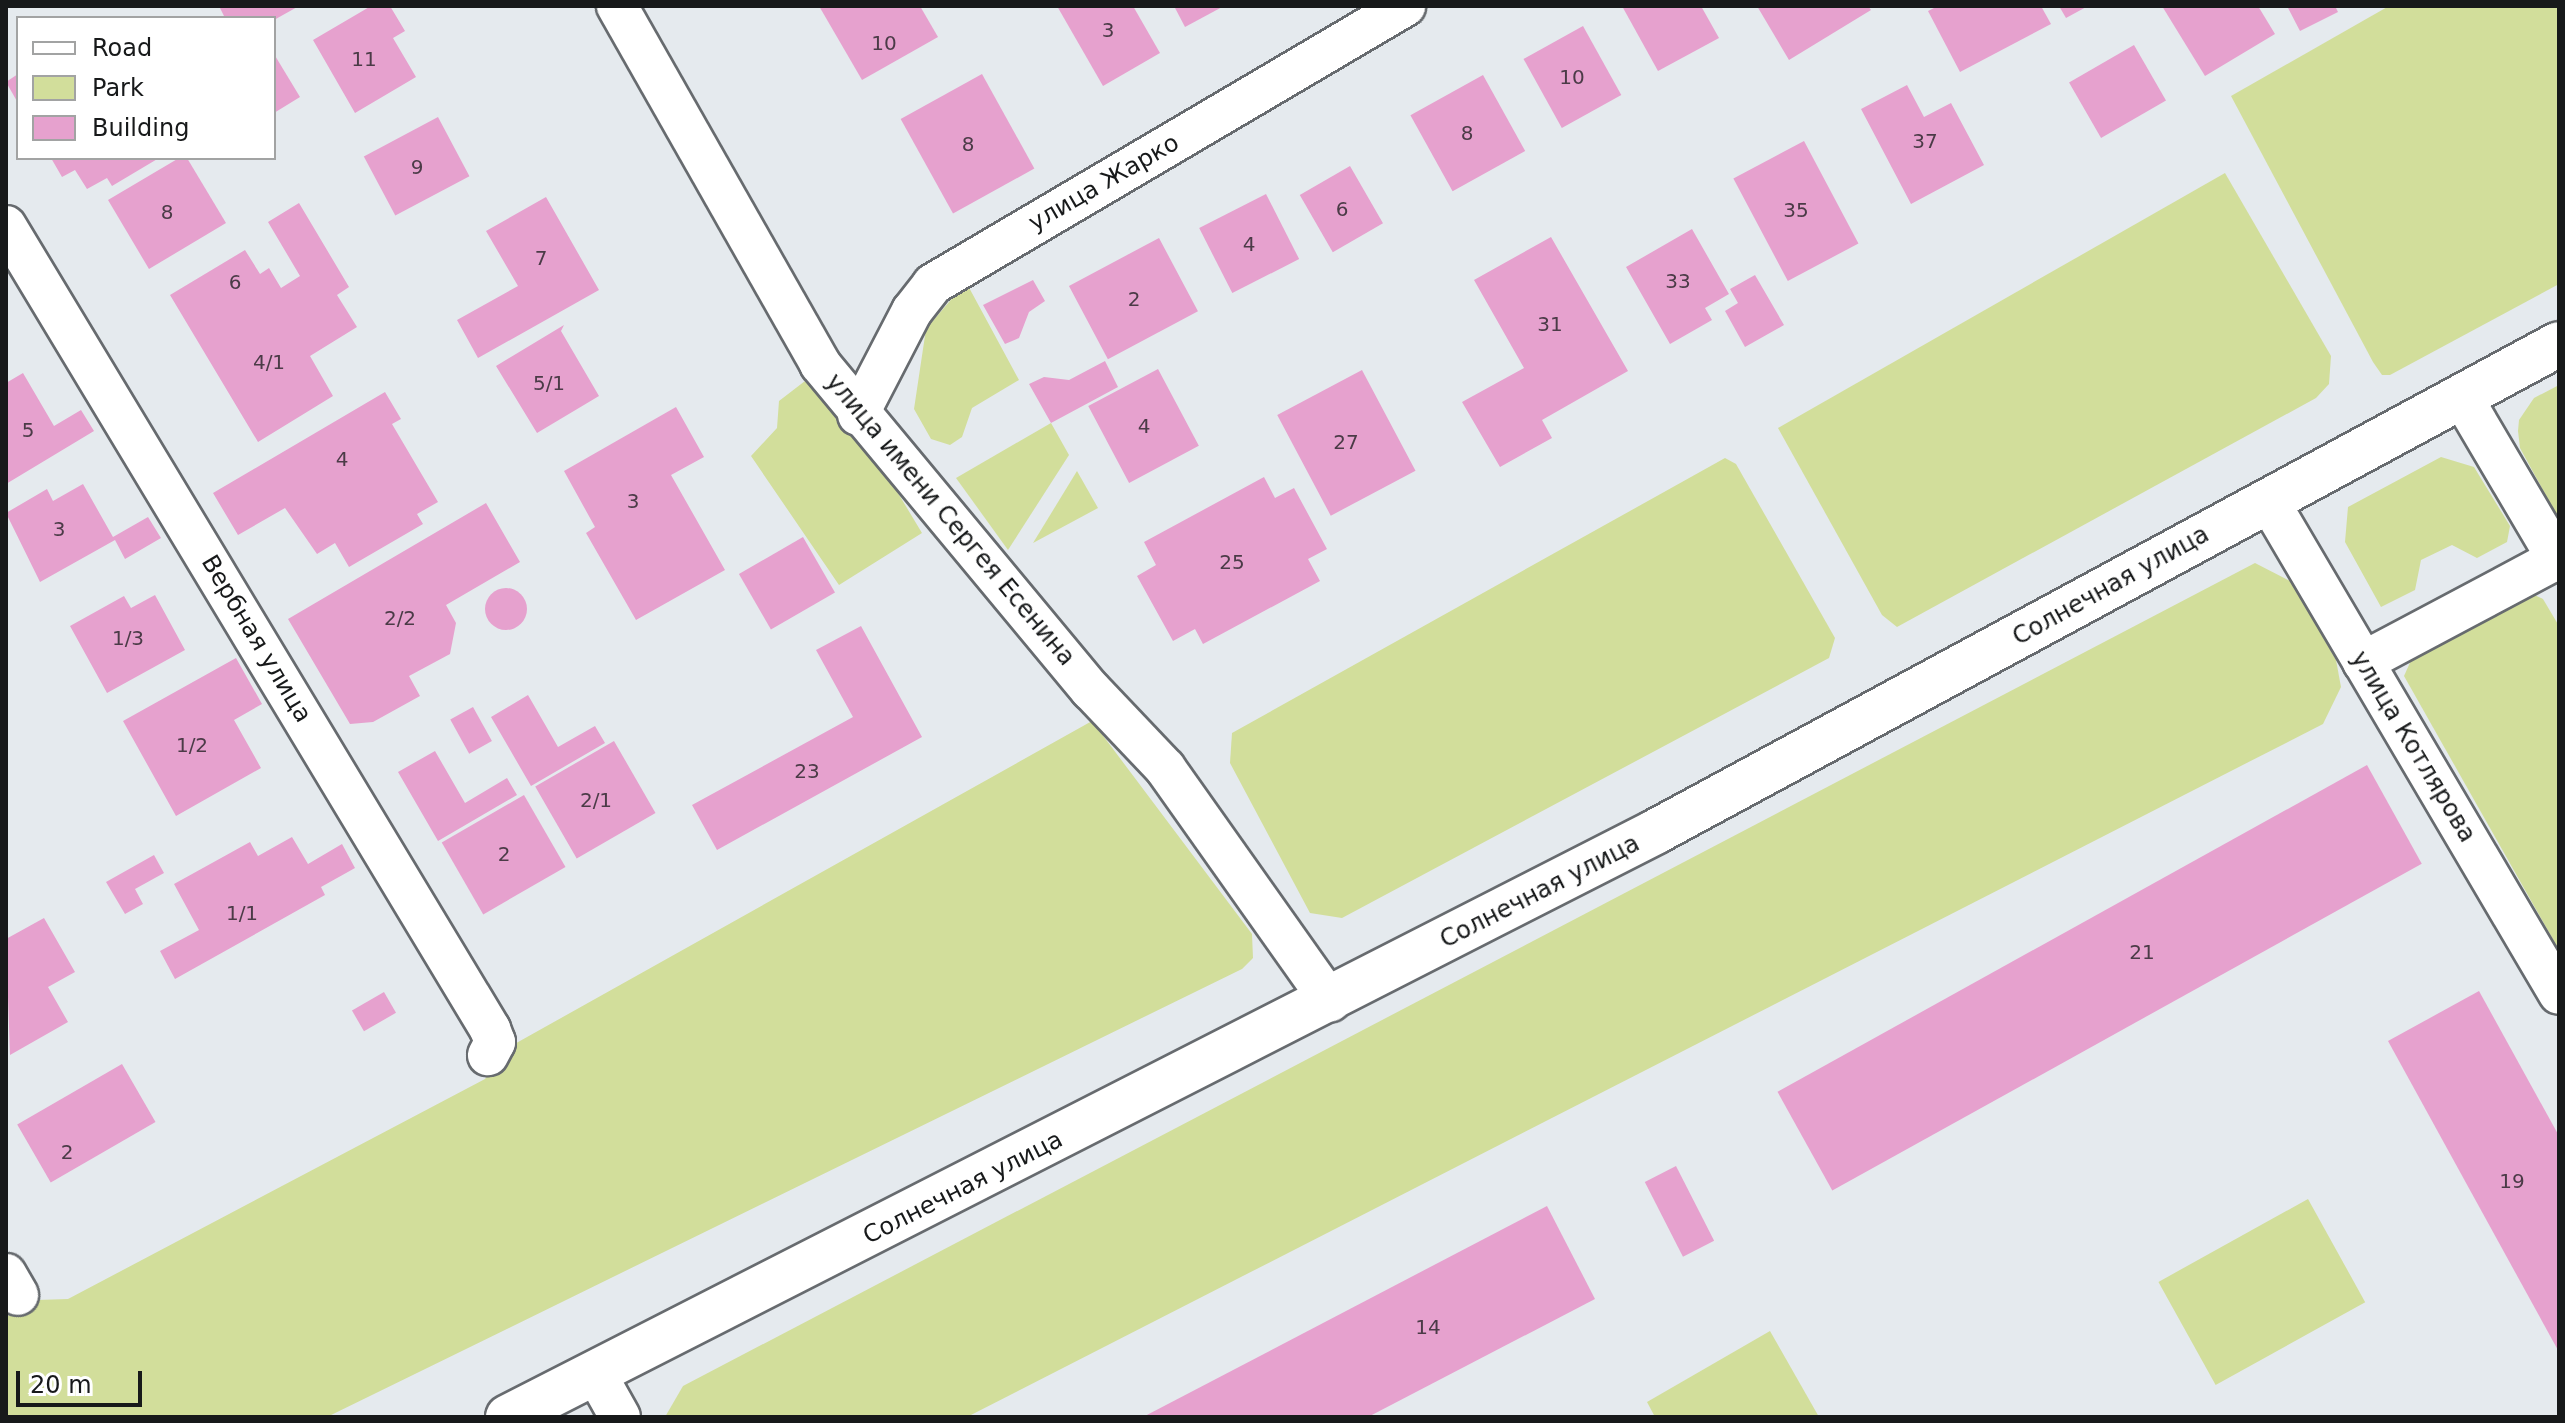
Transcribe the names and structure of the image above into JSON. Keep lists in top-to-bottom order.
{
  "streets": {
    "main road": ["Солнечная улица"],
    "street": [
      "улица Жарко",
      "улица имени Сергея Есенина",
      "Вербная улица",
      "улица Котлярова"
    ]
  },
  "crossings": [
    ["улица Жарко", "улица имени Сергея Есенина"],
    ["улица имени Сергея Есенина", "Солнечная улица"],
    ["Солнечная улица", "улица Котлярова"]
  ],
  "house_numbers": [
    "3",
    "10",
    "11",
    "10",
    "8",
    "37",
    "8",
    "9",
    "6",
    "35",
    "8",
    "4",
    "7",
    "33",
    "6",
    "2",
    "31",
    "4/1",
    "5/1",
    "4",
    "5",
    "27",
    "4",
    "3",
    "3",
    "25",
    "2/2",
    "1/3",
    "1/2",
    "23",
    "2/1",
    "2",
    "1/1",
    "21",
    "2",
    "19",
    "14"
  ],
  "legend": ["Road", "Park", "Building"],
  "scale_bar": "20 m"
}
